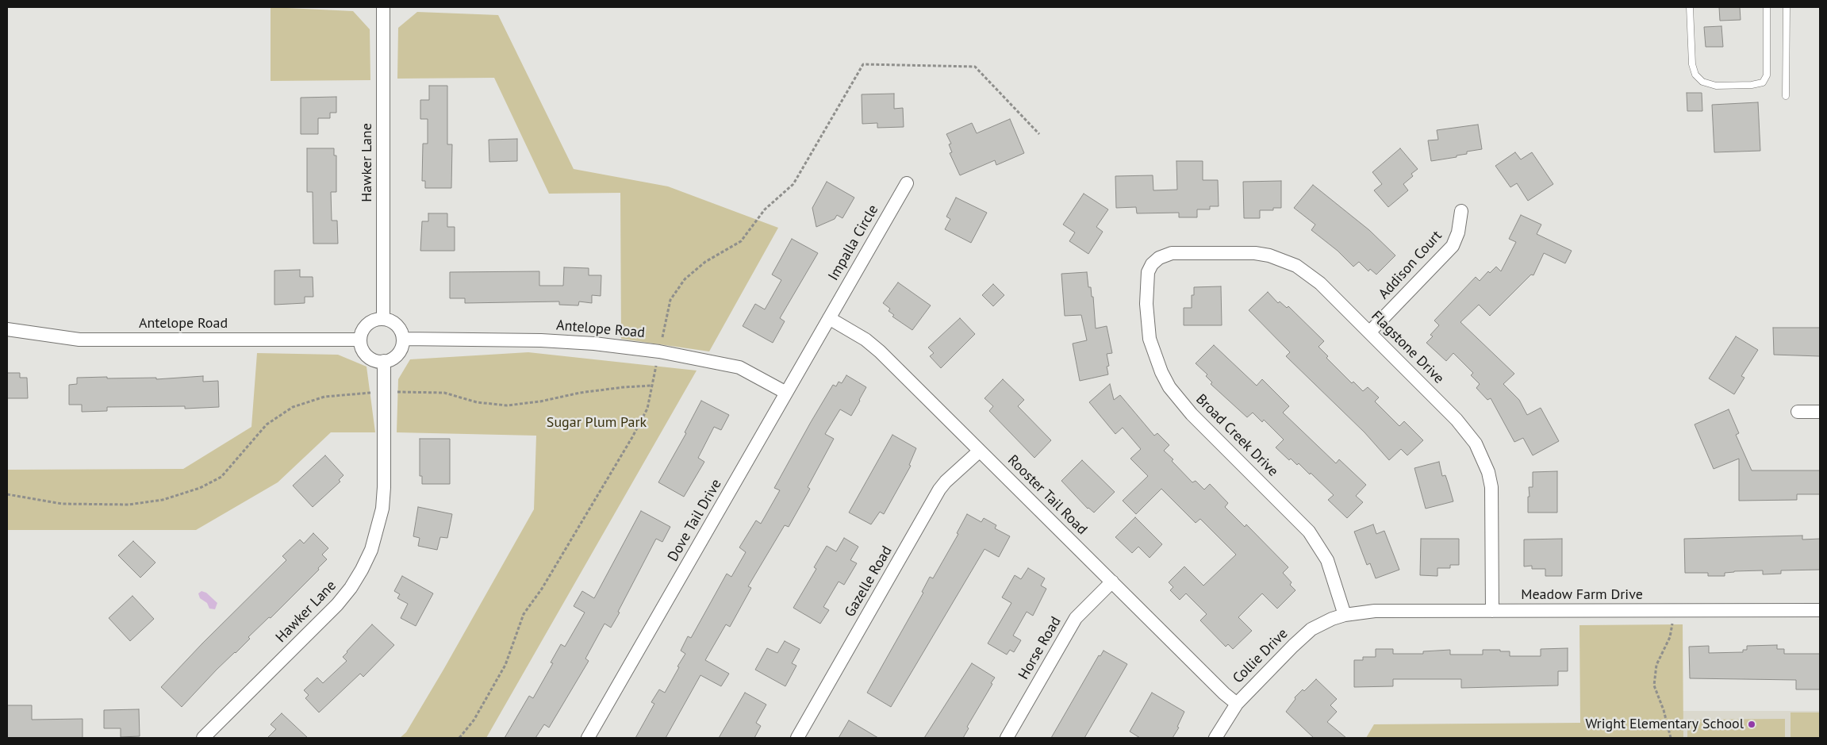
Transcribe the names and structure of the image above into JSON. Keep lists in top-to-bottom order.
{
  "streets": {
    "street": [
      "Hawker Lane",
      "Impalla Circle",
      "Addison Court",
      "Antelope Road",
      "Flagstone Drive",
      "Broad Creek Drive",
      "Rooster Tail Road",
      "Dove Tail Drive",
      "Gazelle Road",
      "Meadow Farm Drive",
      "Horse Road",
      "Collie Drive"
    ]
  },
  "crossings": [
    ["Hawker Lane", "Antelope Road"],
    ["Impalla Circle", "Rooster Tail Road"],
    ["Impalla Circle", "Dove Tail Drive"],
    ["Addison Court", "Flagstone Drive"],
    ["Antelope Road", "Dove Tail Drive"],
    ["Flagstone Drive", "Broad Creek Drive"],
    ["Flagstone Drive", "Meadow Farm Drive"],
    ["Broad Creek Drive", "Meadow Farm Drive"],
    ["Broad Creek Drive", "Collie Drive"],
    ["Rooster Tail Road", "Dove Tail Drive"],
    ["Rooster Tail Road", "Gazelle Road"],
    ["Rooster Tail Road", "Horse Road"],
    ["Rooster Tail Road", "Collie Drive"],
    ["Meadow Farm Drive", "Collie Drive"]
  ],
  "parks": ["Sugar Plum Park"],
  "places": ["Wright Elementary School"]
}
